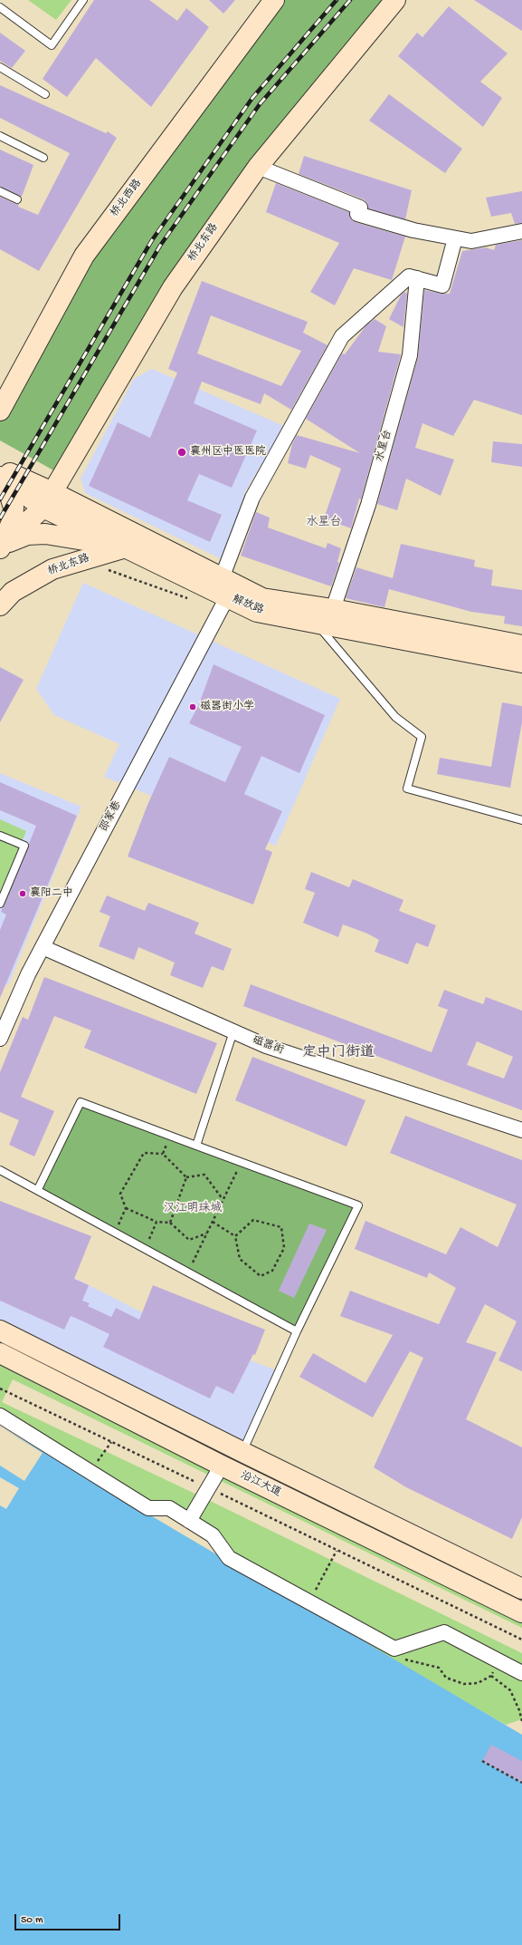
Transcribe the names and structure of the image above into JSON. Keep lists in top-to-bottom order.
{
  "streets": {
    "main road": [
      "桥北西路",
      "桥北东路",
      "解放路",
      "沿江大道"
    ],
    "street": ["水星台", "邵家巷", "磁器街"]
  },
  "crossings": [
    ["桥北东路", "解放路"],
    ["水星台", "解放路"],
    ["解放路", "邵家巷"],
    ["邵家巷", "磁器街"]
  ],
  "districts": ["水星台", "定中门街道", "汉江明珠城"],
  "places": ["襄州区中医医院", "磁器街小学", "襄阳二中"],
  "scale_bar": "50 m"
}
